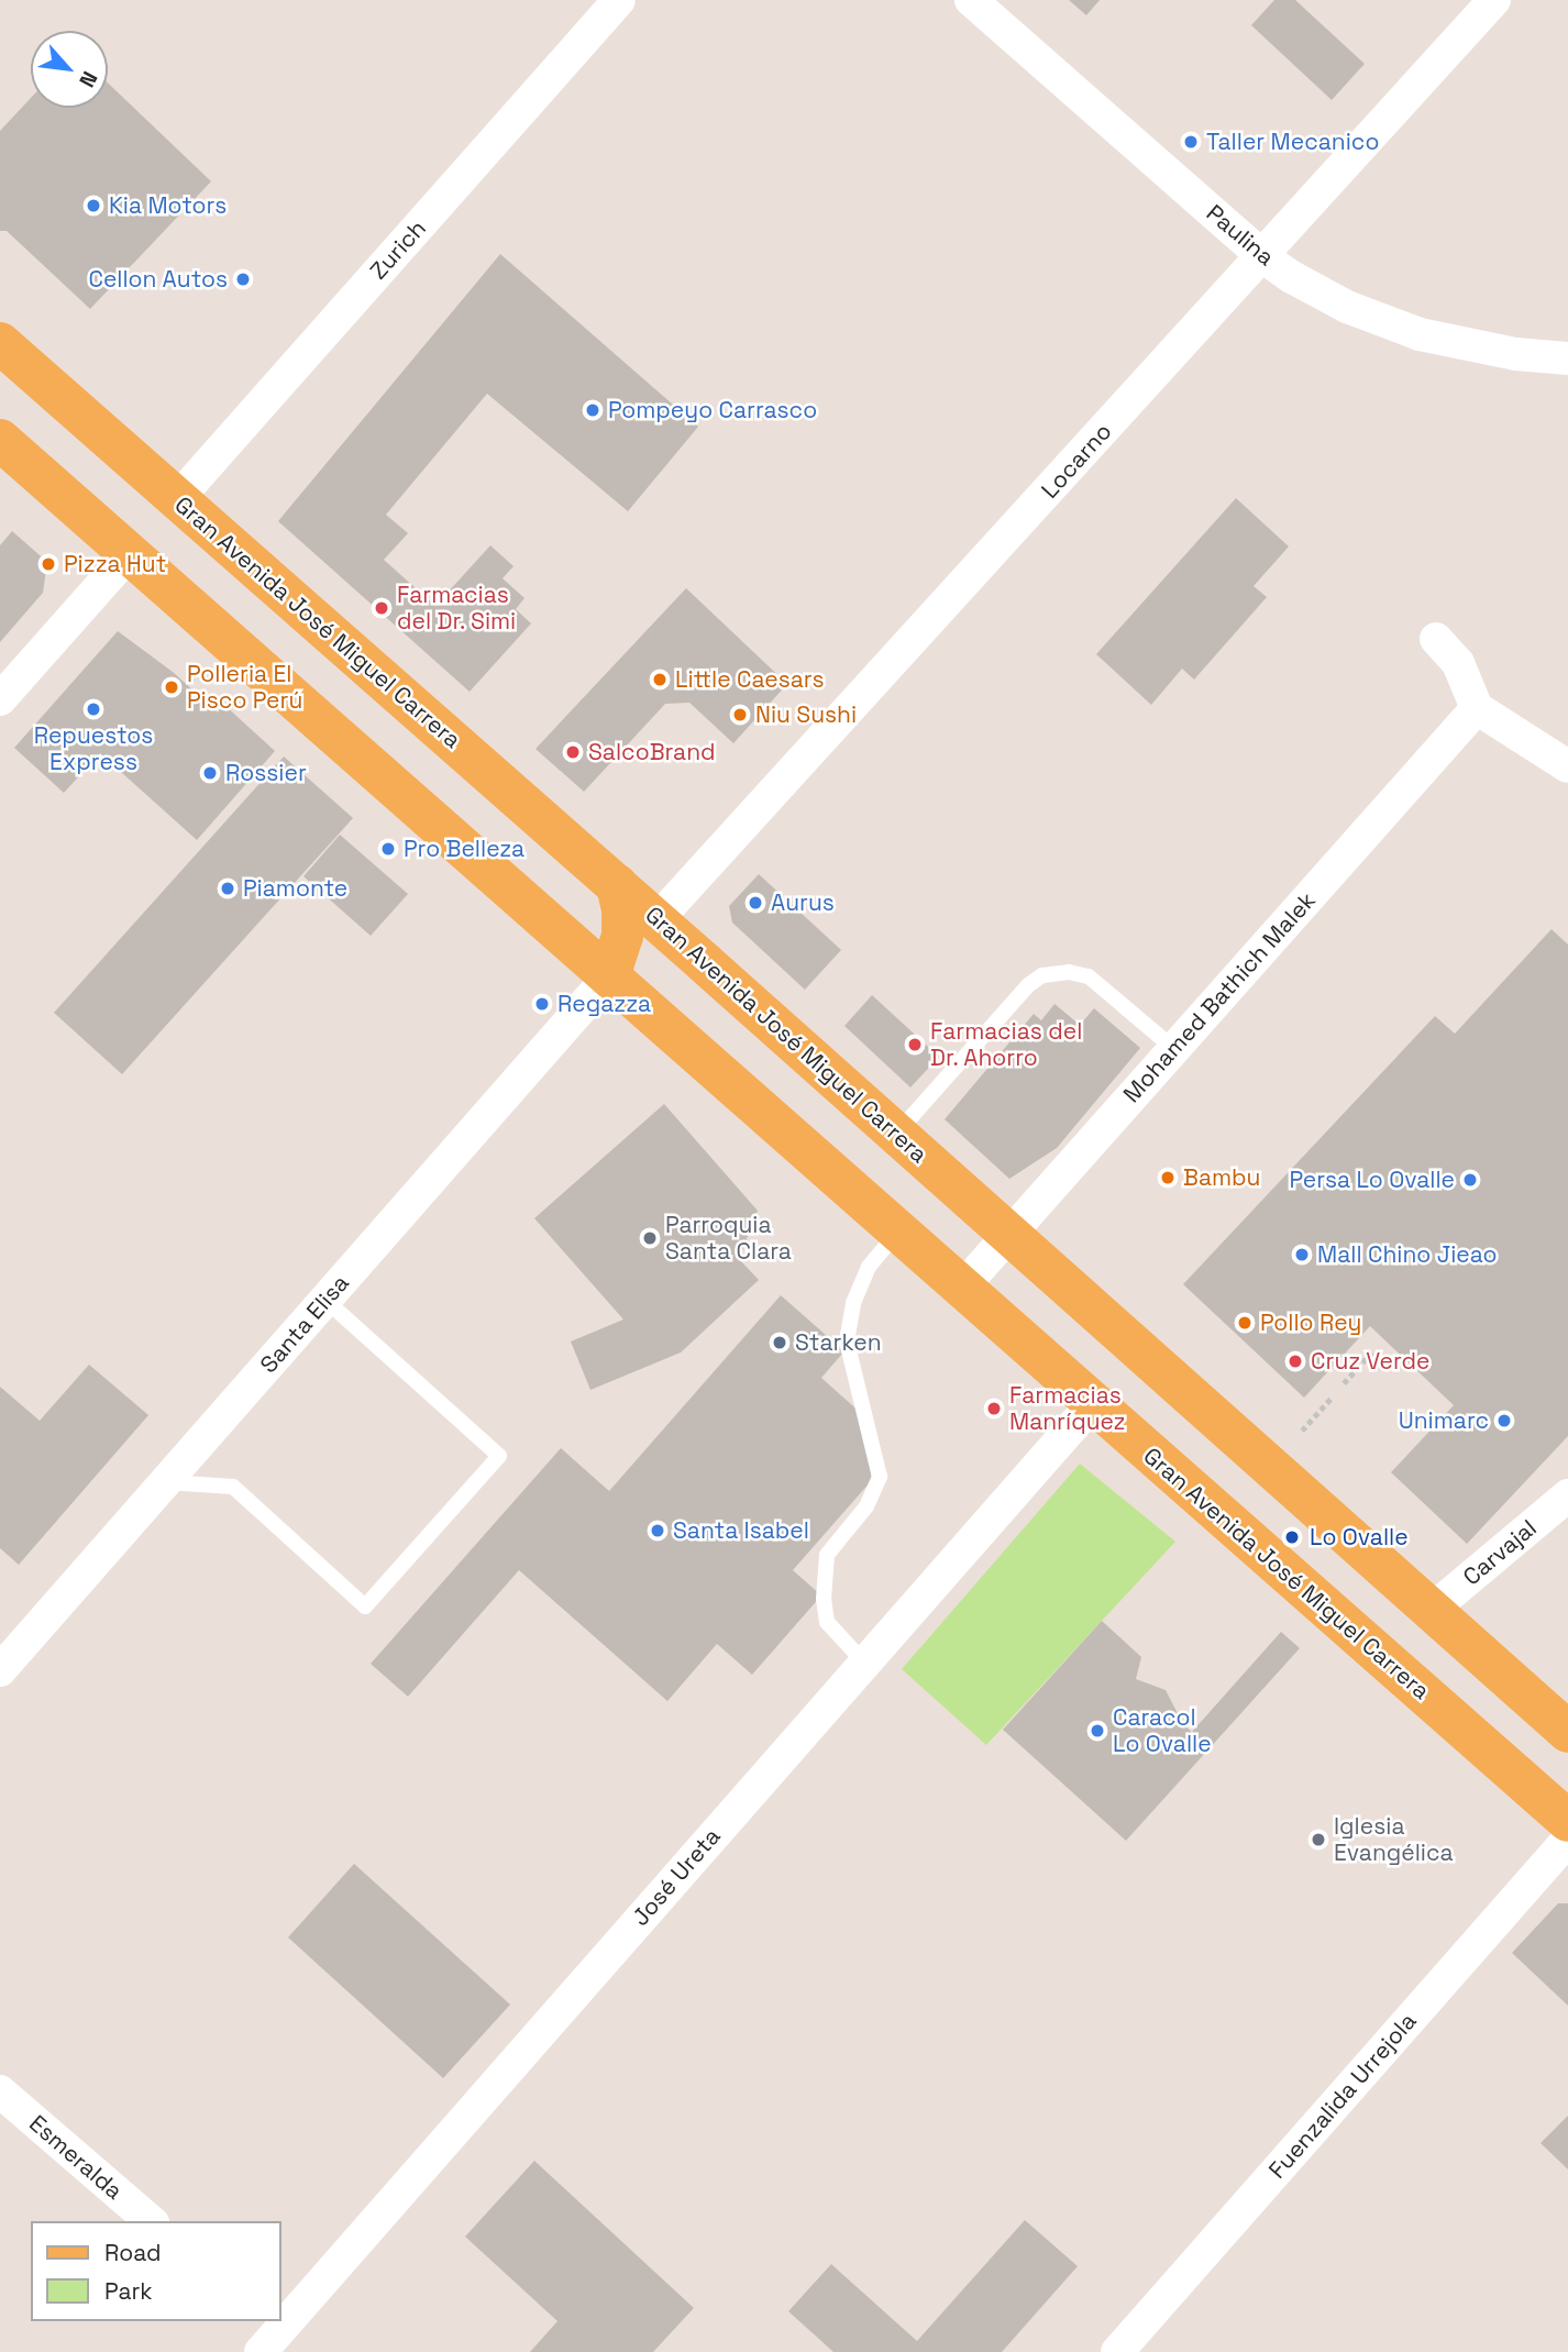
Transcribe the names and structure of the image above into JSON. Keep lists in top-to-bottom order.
{
  "streets": {
    "main road": ["Gran Avenida José Miguel Carrera"],
    "street": [
      "Paulina",
      "Zurich",
      "Locarno",
      "Mohamed Bathich Malek",
      "Santa Elisa",
      "Carvajal",
      "José Ureta",
      "Fuenzalida Urrejola",
      "Esmeralda"
    ]
  },
  "crossings": [
    ["Paulina", "Locarno"],
    ["Zurich", "Gran Avenida José Miguel Carrera"],
    ["Locarno", "Gran Avenida José Miguel Carrera"],
    ["Gran Avenida José Miguel Carrera", "Mohamed Bathich Malek"],
    ["Gran Avenida José Miguel Carrera", "Santa Elisa"],
    ["Gran Avenida José Miguel Carrera", "Carvajal"],
    ["Gran Avenida José Miguel Carrera", "José Ureta"]
  ],
  "places": [
    "Taller Mecanico",
    "Kia Motors",
    "Cellon Autos",
    "Pompeyo Carrasco",
    "Pizza Hut",
    "Farmacias del Dr. Simi",
    "Little Caesars",
    "Polleria El Pisco Perú",
    "Repuestos Express",
    "Niu Sushi",
    "SalcoBrand",
    "Rossier",
    "Pro Belleza",
    "Piamonte",
    "Aurus",
    "Regazza",
    "Farmacias del Dr. Ahorro",
    "Bambu",
    "Persa Lo Ovalle",
    "Parroquia Santa Clara",
    "Mall Chino Jieao",
    "Pollo Rey",
    "Starken",
    "Cruz Verde",
    "Farmacias Manríquez",
    "Unimarc",
    "Santa Isabel",
    "Lo Ovalle",
    "Caracol Lo Ovalle",
    "Iglesia Evangélica"
  ],
  "legend": ["Road", "Park"],
  "north": "bottom right"
}
